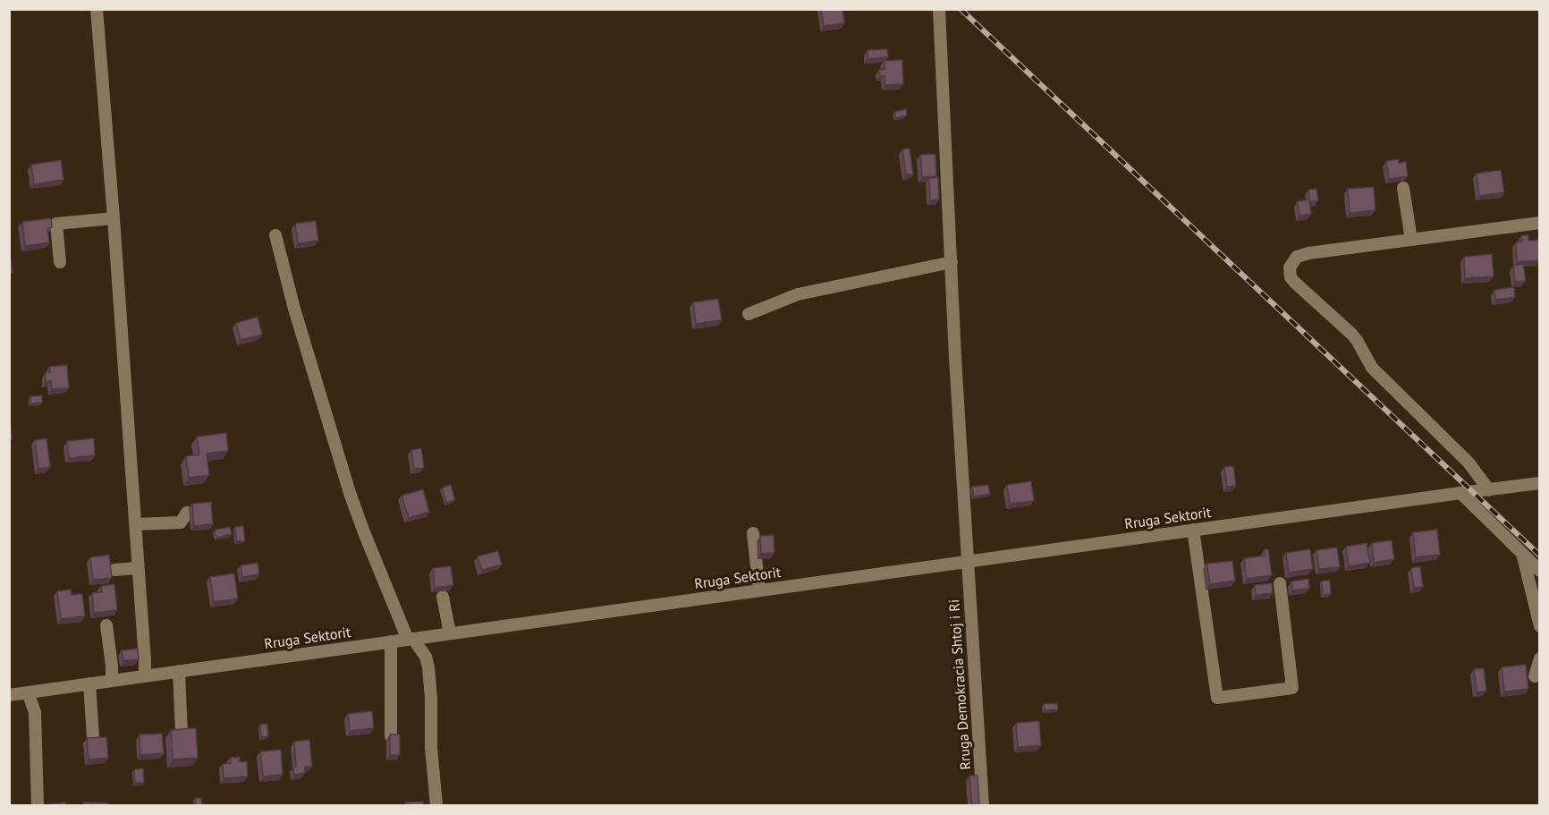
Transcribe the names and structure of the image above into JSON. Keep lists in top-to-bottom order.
{
  "streets": {
    "street": ["Rruga Sektorit", "Rruga Demokracia Shtoj i Ri"]
  },
  "crossings": [
    ["Rruga Sektorit", "Rruga Demokracia Shtoj i Ri"]
  ]
}
